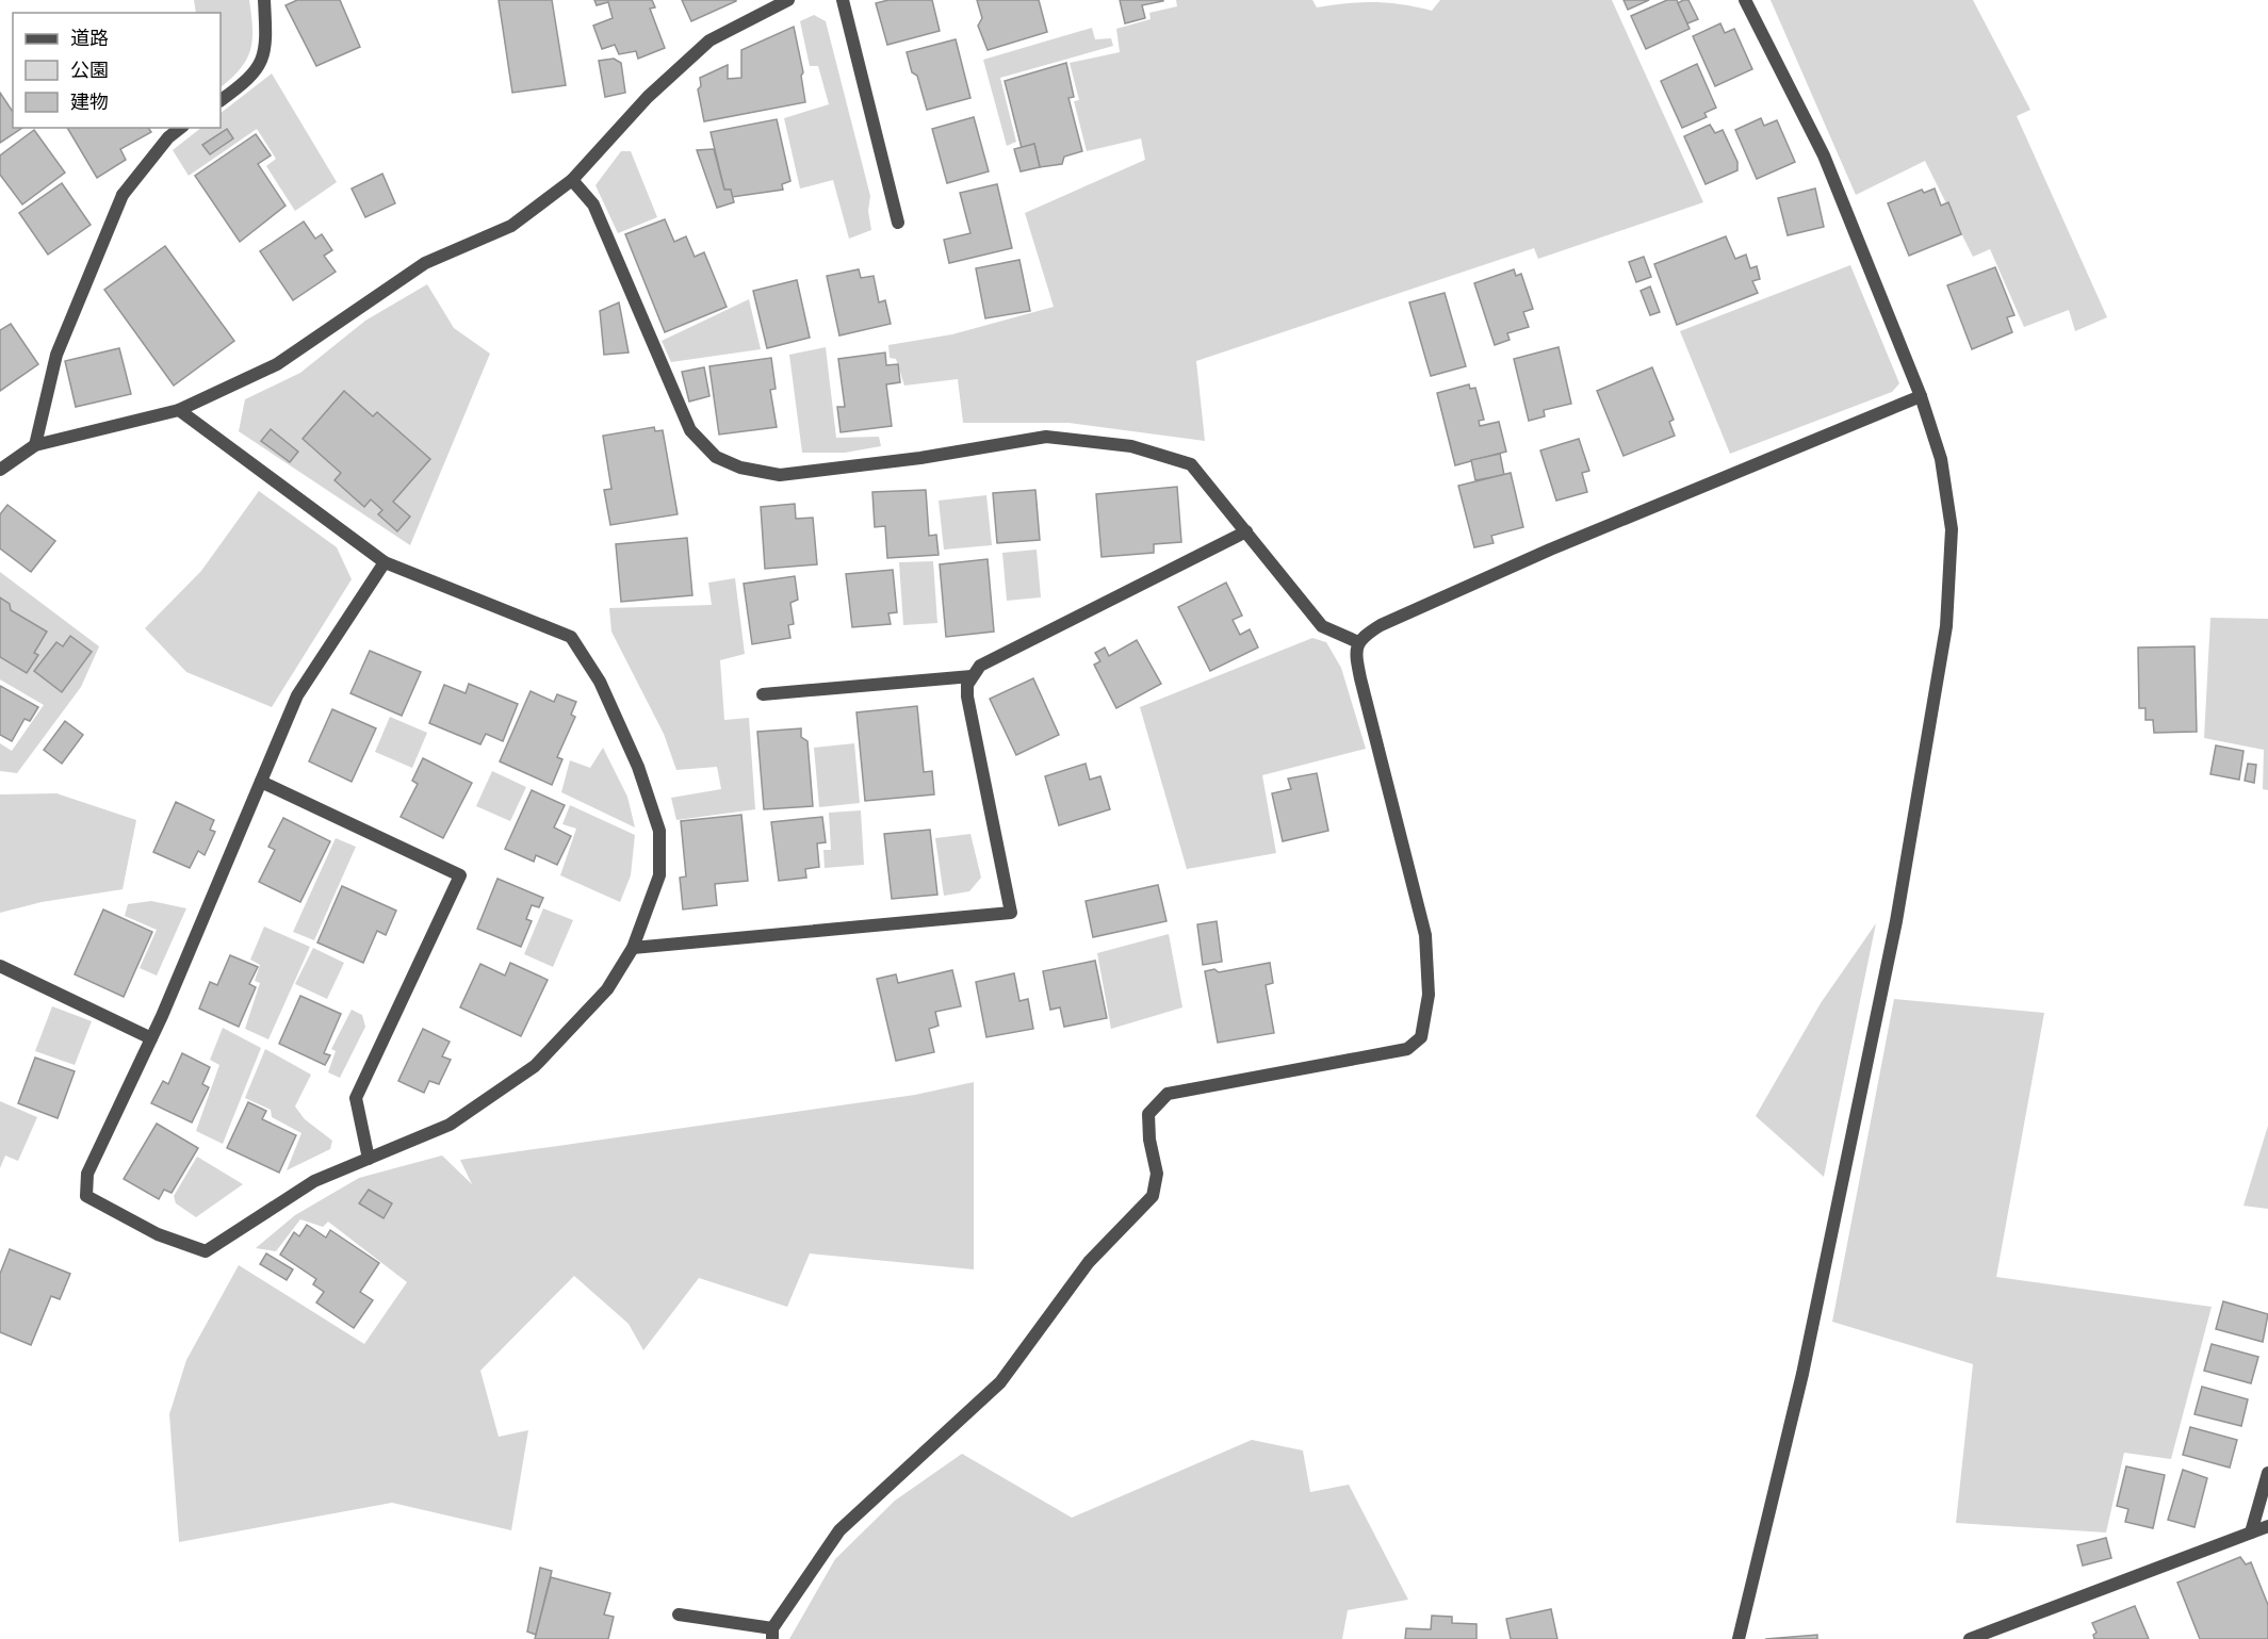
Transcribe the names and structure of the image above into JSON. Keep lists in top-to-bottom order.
{
  "legend": ["道路", "公園", "建物"]
}
